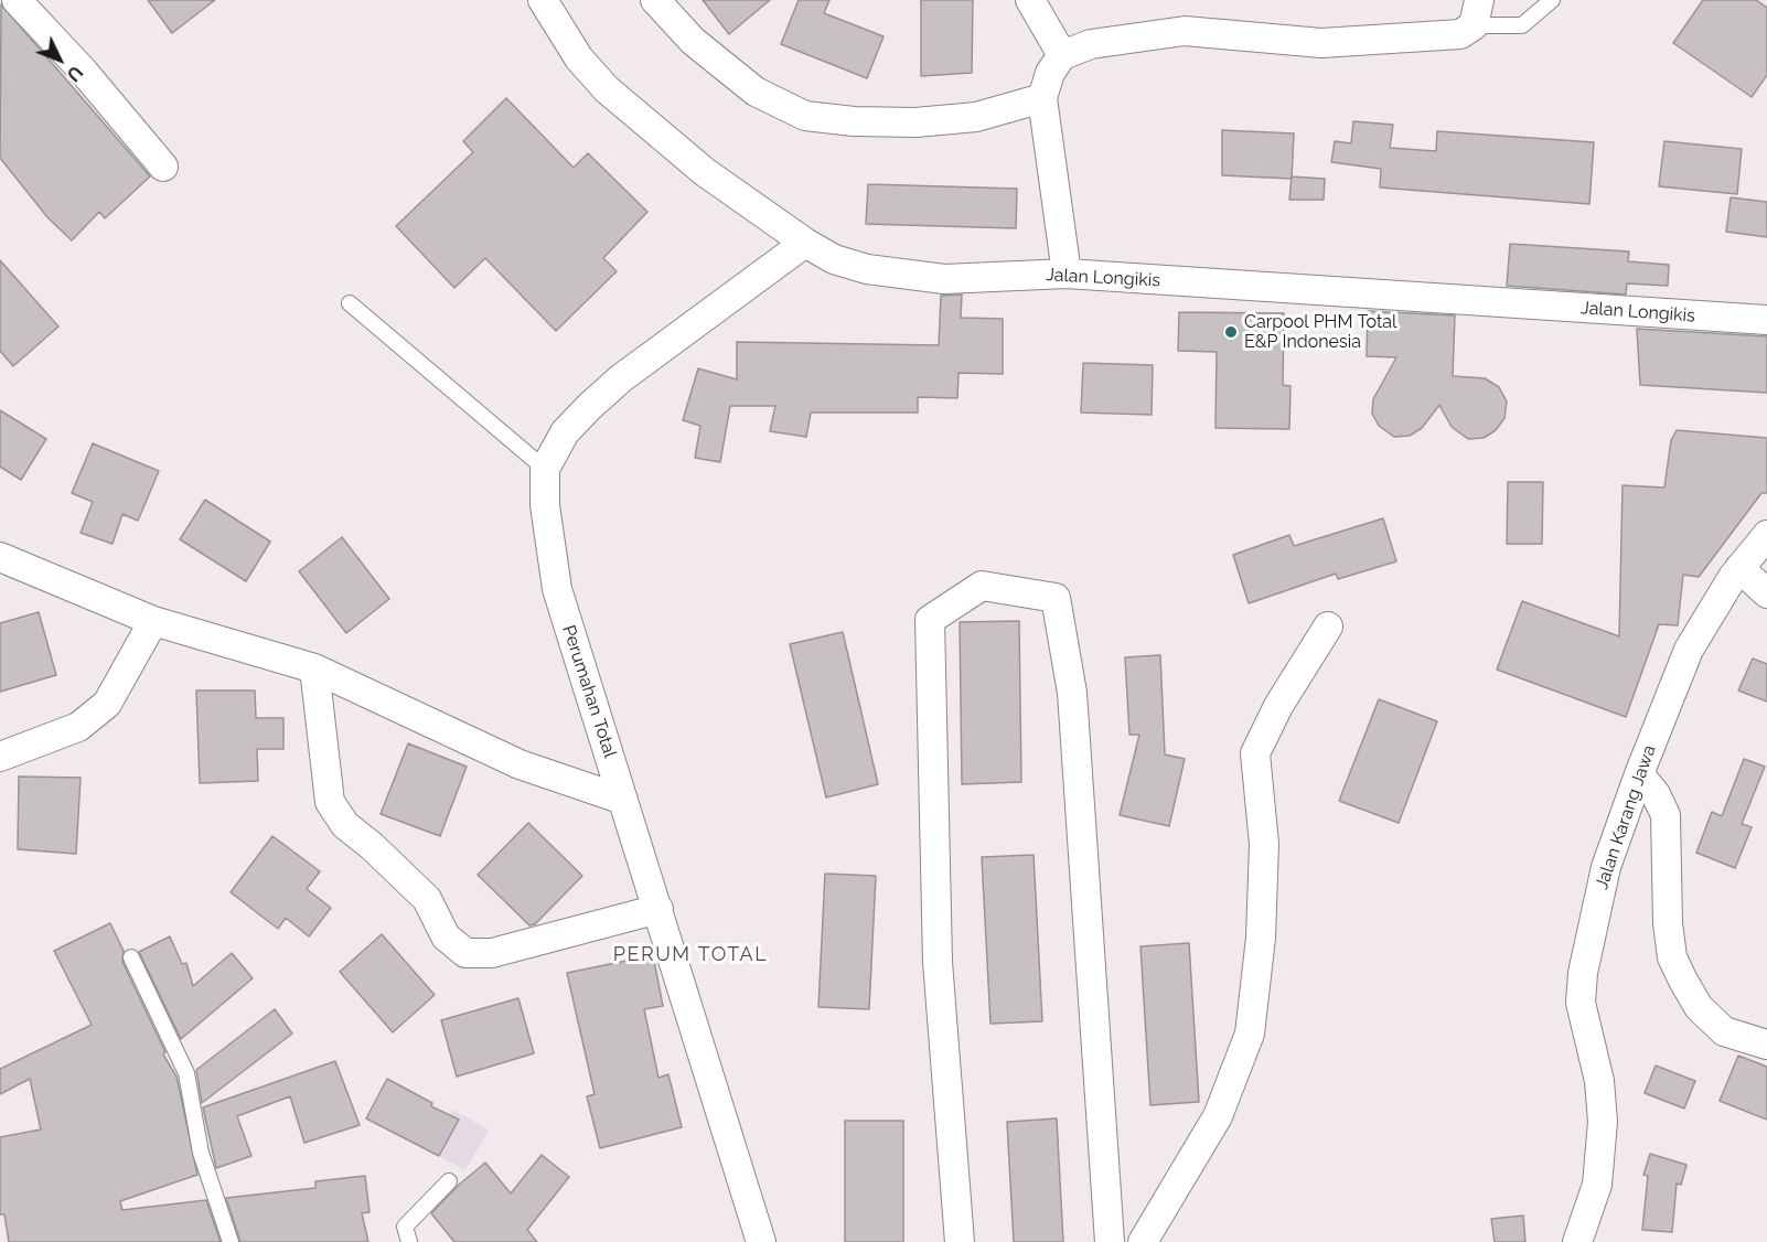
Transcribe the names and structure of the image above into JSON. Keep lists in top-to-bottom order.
{
  "streets": {
    "street": ["Jalan Longikis", "Perumahan Total", "Jalan Karang Jawa"]
  },
  "crossings": [
    ["Jalan Longikis", "Perumahan Total"]
  ],
  "districts": ["PERUM TOTAL"],
  "places": ["Carpool PHM Total E&P Indonesia"],
  "north": "bottom right"
}
